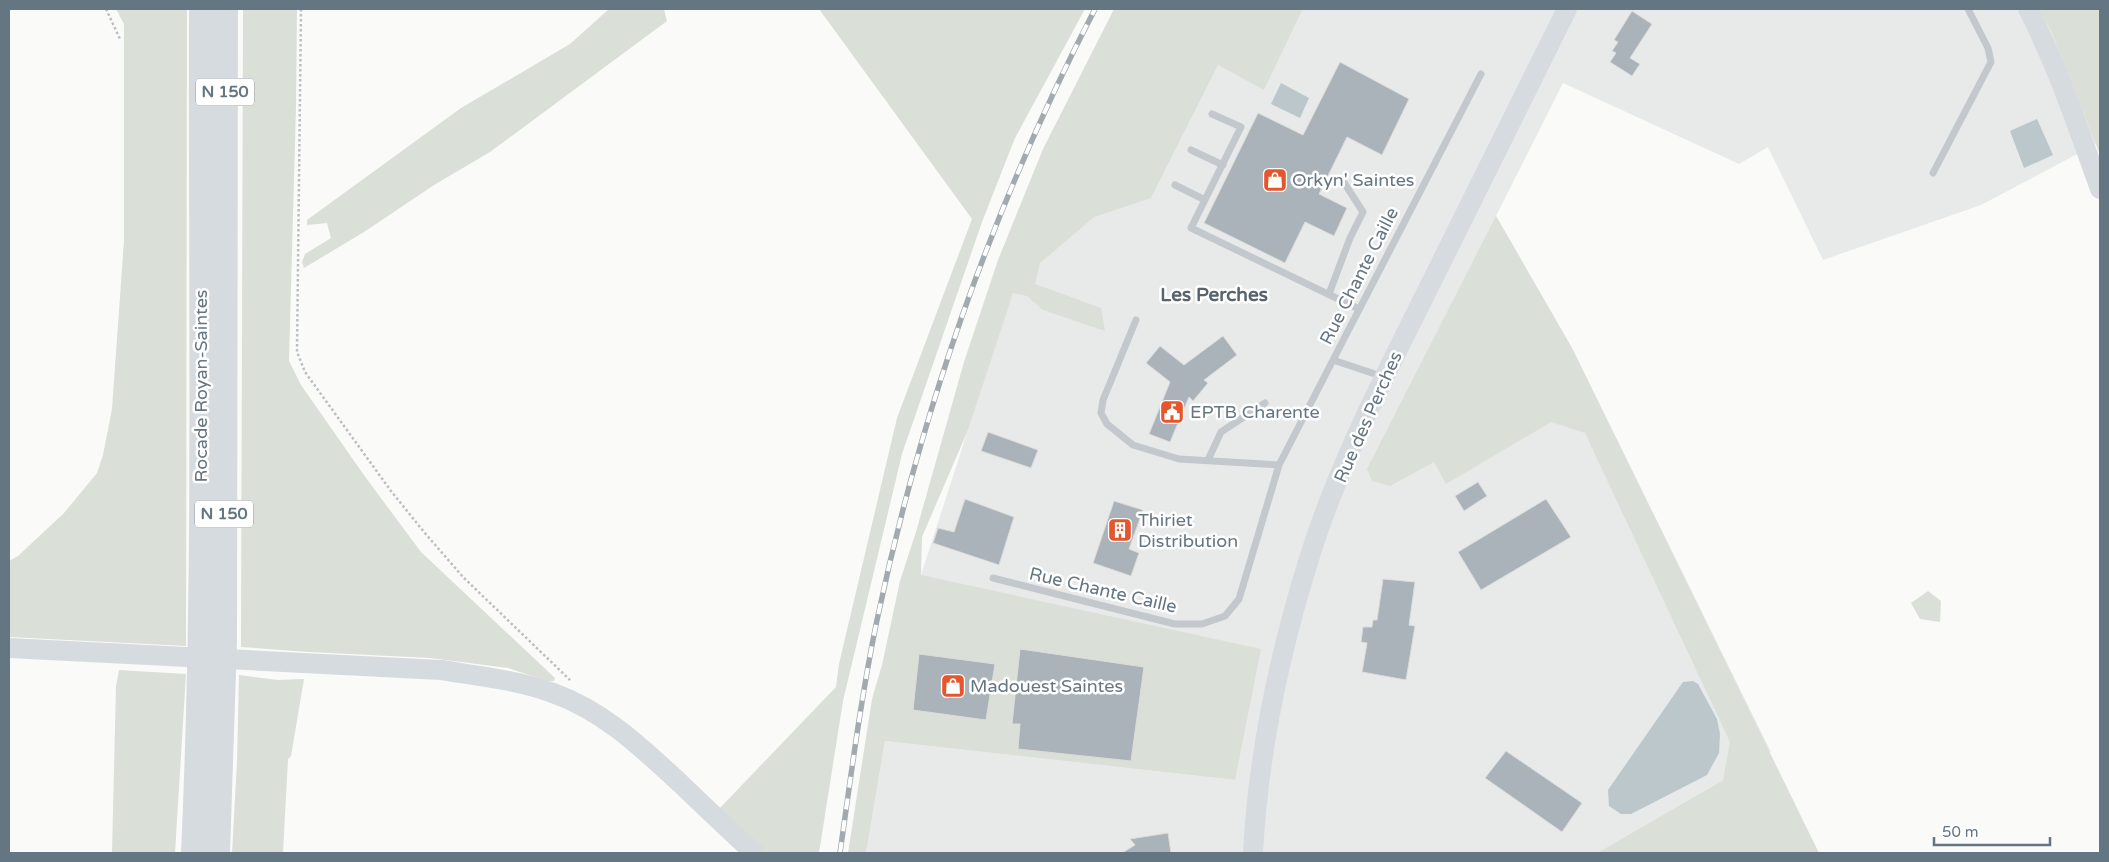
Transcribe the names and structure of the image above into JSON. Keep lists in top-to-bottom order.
{
  "streets": {
    "highway": ["N 150", "Rocade Royan-Saintes"],
    "street": ["Rue des Perches"],
    "lane": ["Rue Chante Caille"]
  },
  "crossings": [
    ["Rue Chante Caille", "Rue des Perches"]
  ],
  "districts": ["Les Perches"],
  "places": {
    "shop": ["Orkyn' Saintes", "Madouest Saintes"],
    "public building": ["EPTB Charente"],
    "building": ["Thiriet Distribution"]
  },
  "scale_bar": "50 m"
}
